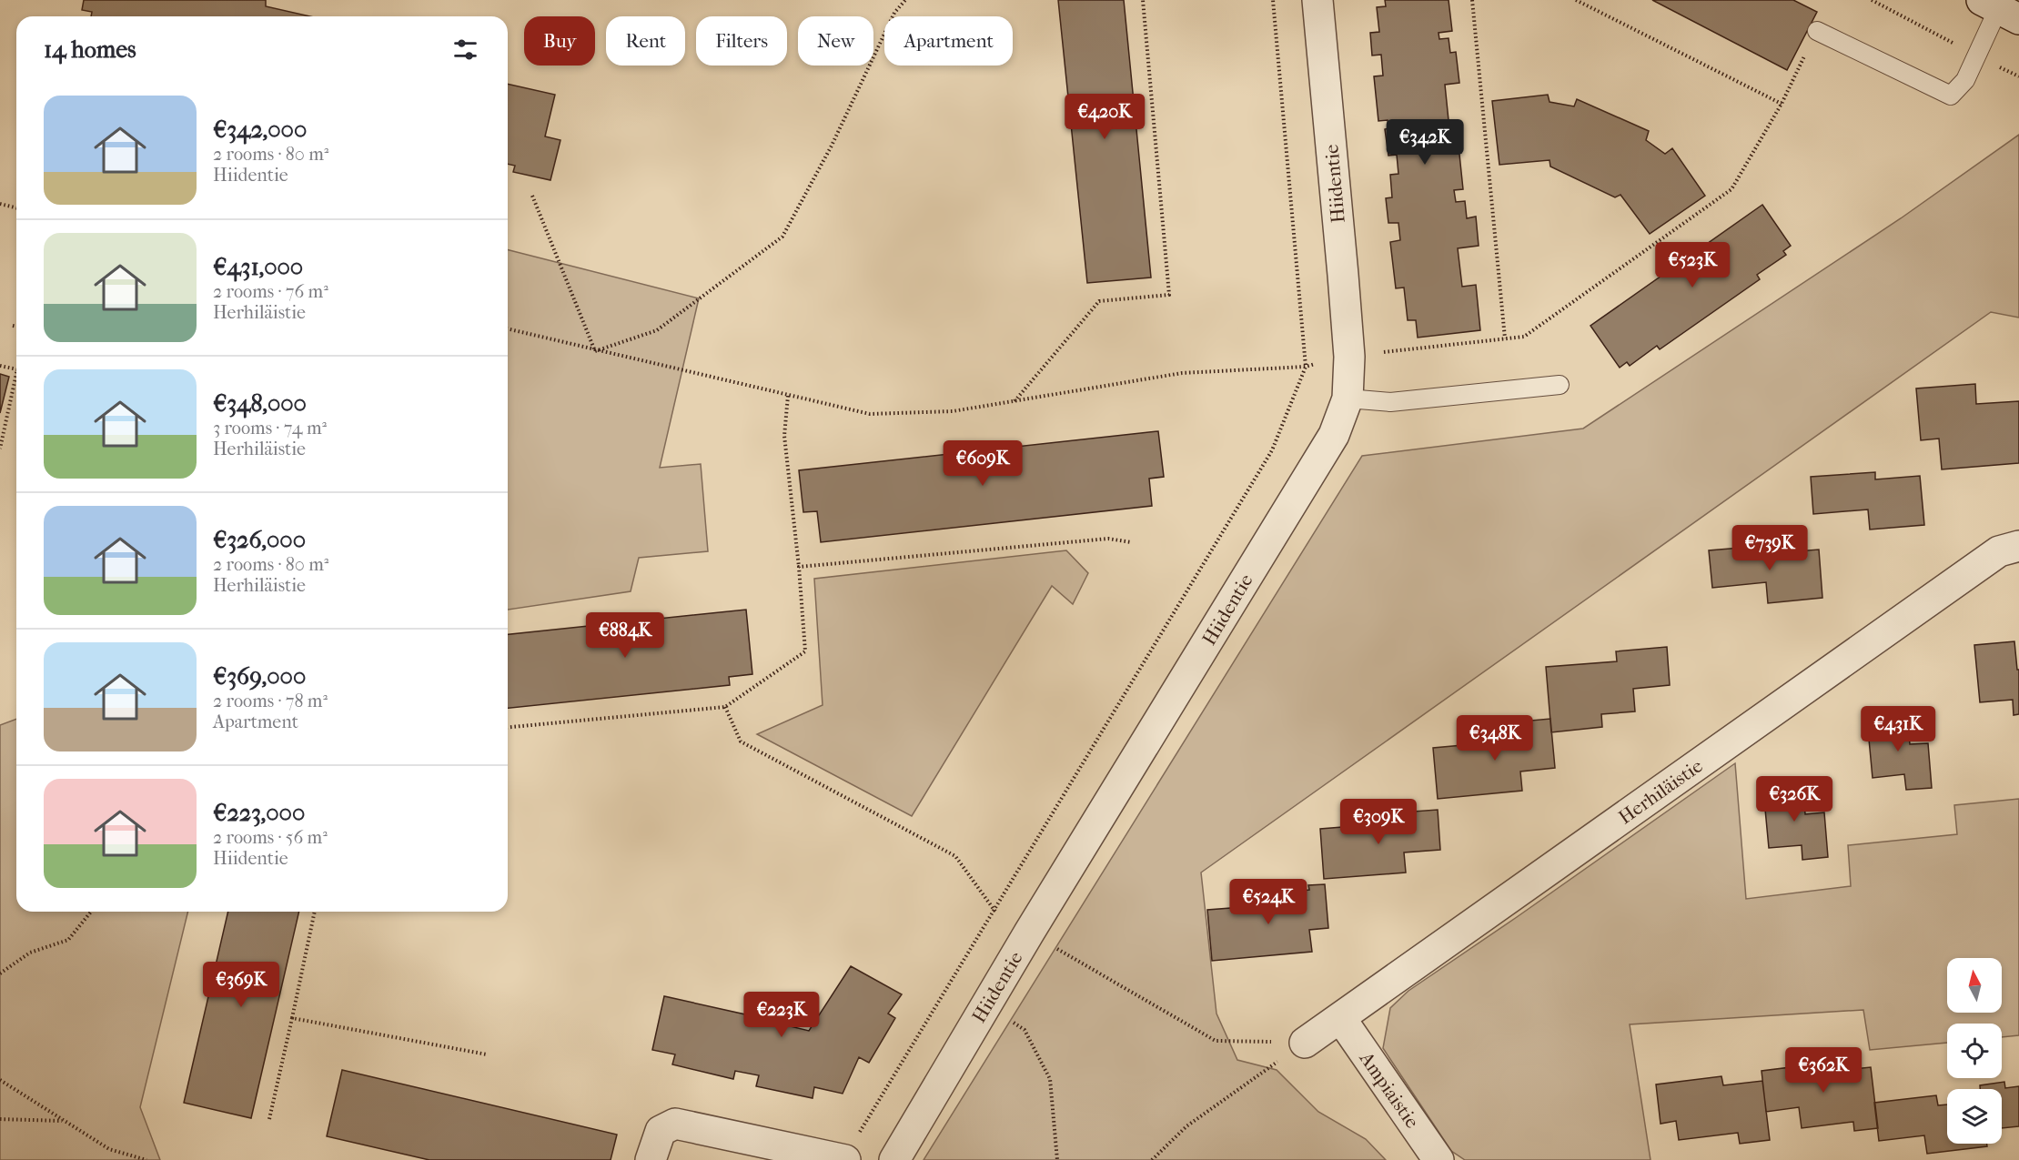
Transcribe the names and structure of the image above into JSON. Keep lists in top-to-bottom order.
{
  "streets": {
    "street": ["Hiidentie", "Herhiläistie", "Ampiaistie"]
  },
  "crossings": [
    ["Herhiläistie", "Ampiaistie"]
  ],
  "north": "top",
  "page": {
    "chip": [
      "Buy",
      "Rent",
      "Filters",
      "New",
      "Apartment"
    ],
    "heading": "14 homes",
    "list": [
      {
        "name": "€342,000",
        "note": "2 rooms · 80 m² · Hiidentie"
      },
      {
        "name": "€431,000",
        "note": "2 rooms · 76 m² · Herhiläistie"
      },
      {
        "name": "€348,000",
        "note": "3 rooms · 74 m² · Herhiläistie"
      },
      {
        "name": "€326,000",
        "note": "2 rooms · 80 m² · Herhiläistie"
      },
      {
        "name": "€369,000",
        "note": "2 rooms · 78 m² · Apartment"
      },
      {
        "name": "€223,000",
        "note": "2 rooms · 56 m² · Hiidentie"
      }
    ],
    "price": [
      "€420K",
      "€342K",
      "€523K",
      "€609K",
      "€739K",
      "€884K",
      "€431K",
      "€348K",
      "€326K",
      "€309K",
      "€524K",
      "€369K",
      "€223K",
      "€362K"
    ]
  }
}
